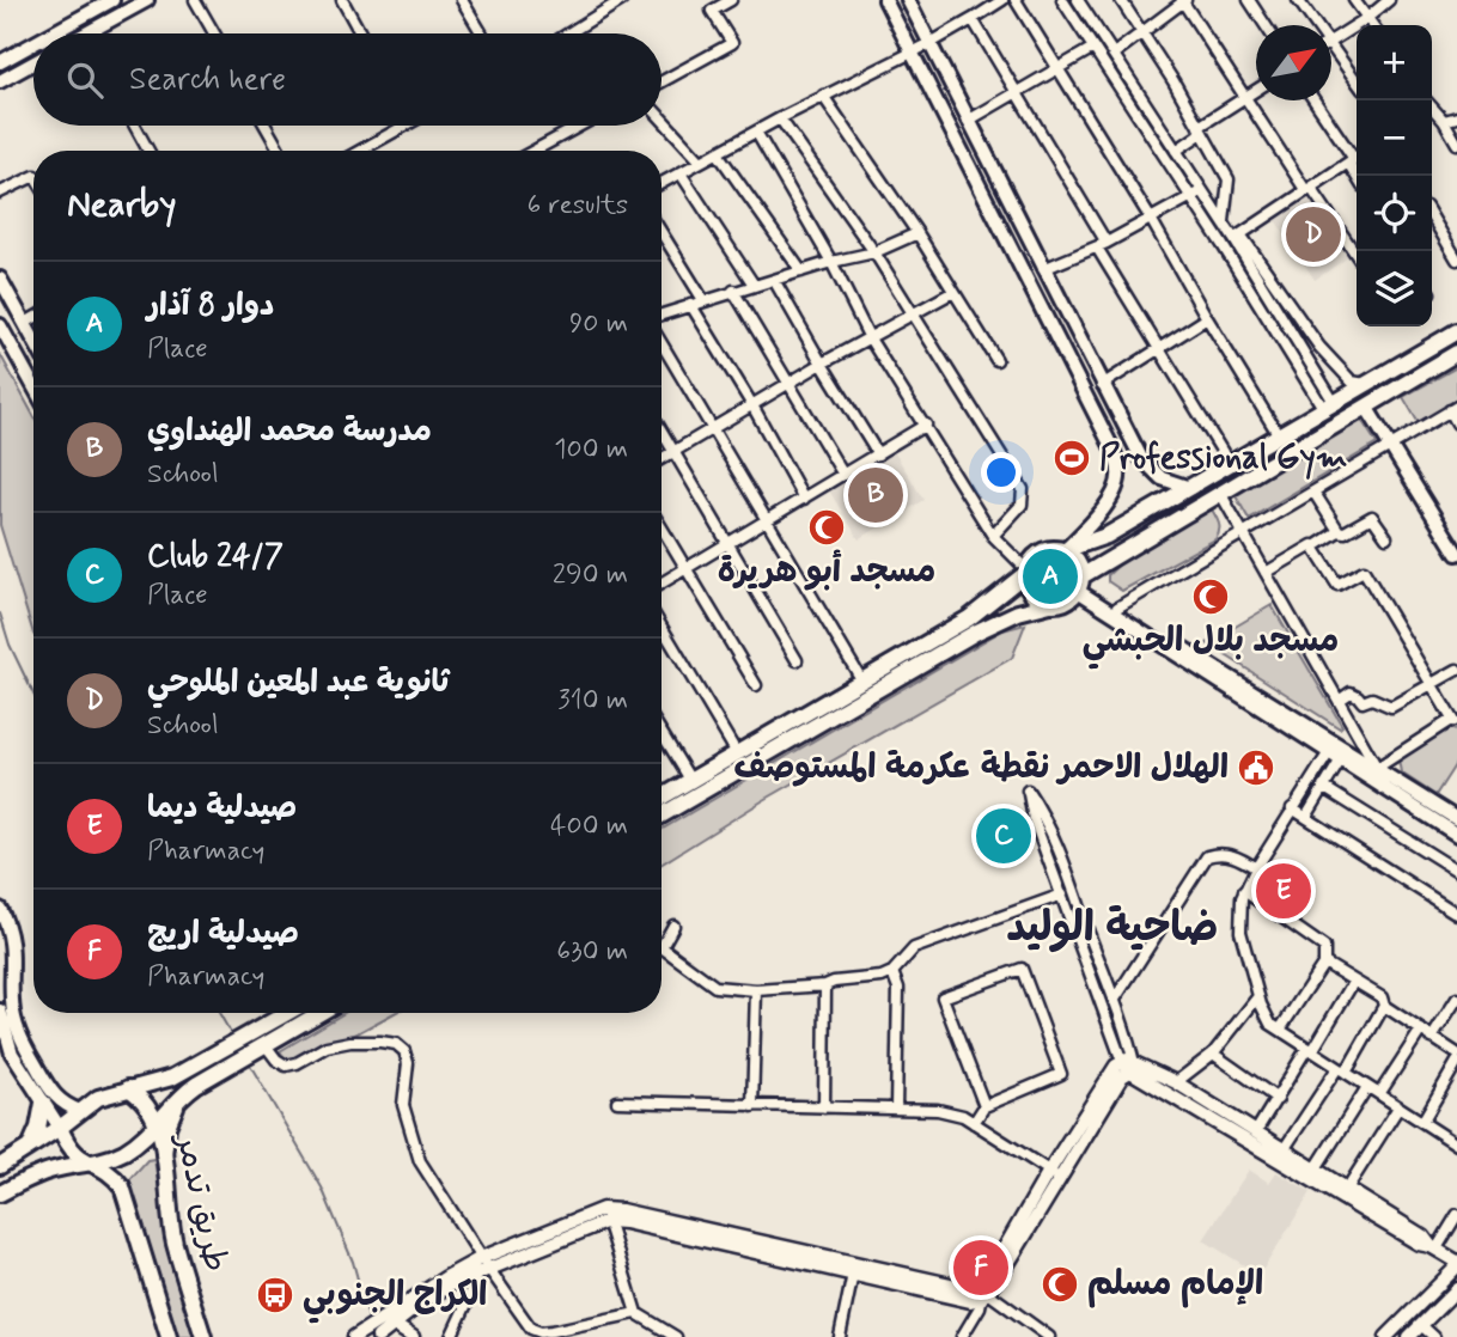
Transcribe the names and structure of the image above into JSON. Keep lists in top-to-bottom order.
{
  "streets": {
    "main road": ["طريق تدمر"]
  },
  "districts": ["ضاحية الوليد"],
  "places": {
    "sports": ["Professional Gym"],
    "mosque": ["مسجد أبو هريرة", "مسجد بلال الحبشي", "الإمام مسلم"],
    "public building": ["الهلال الاحمر نقطة عكرمة المستوصف"],
    "bus stop": ["الكراج الجنوبي"]
  },
  "north": "top right",
  "page": {
    "map_buttons": ["+", "−"],
    "search": "Search here",
    "heading": ["Nearby", "6 results"],
    "pins": [
      "D",
      "B",
      "A",
      "C",
      "E",
      "F"
    ],
    "list": [
      {
        "mark": "A",
        "name": "دوار 8 آذار",
        "note": "Place",
        "value": "90 m"
      },
      {
        "mark": "B",
        "name": "مدرسة محمد الهنداوي",
        "note": "School",
        "value": "100 m"
      },
      {
        "mark": "C",
        "name": "Club 24/7",
        "note": "Place",
        "value": "290 m"
      },
      {
        "mark": "D",
        "name": "ثانوية عبد المعين الملوحي",
        "note": "School",
        "value": "310 m"
      },
      {
        "mark": "E",
        "name": "صيدلية ديما",
        "note": "Pharmacy",
        "value": "400 m"
      },
      {
        "mark": "F",
        "name": "صيدلية اريج",
        "note": "Pharmacy",
        "value": "630 m"
      }
    ]
  }
}
